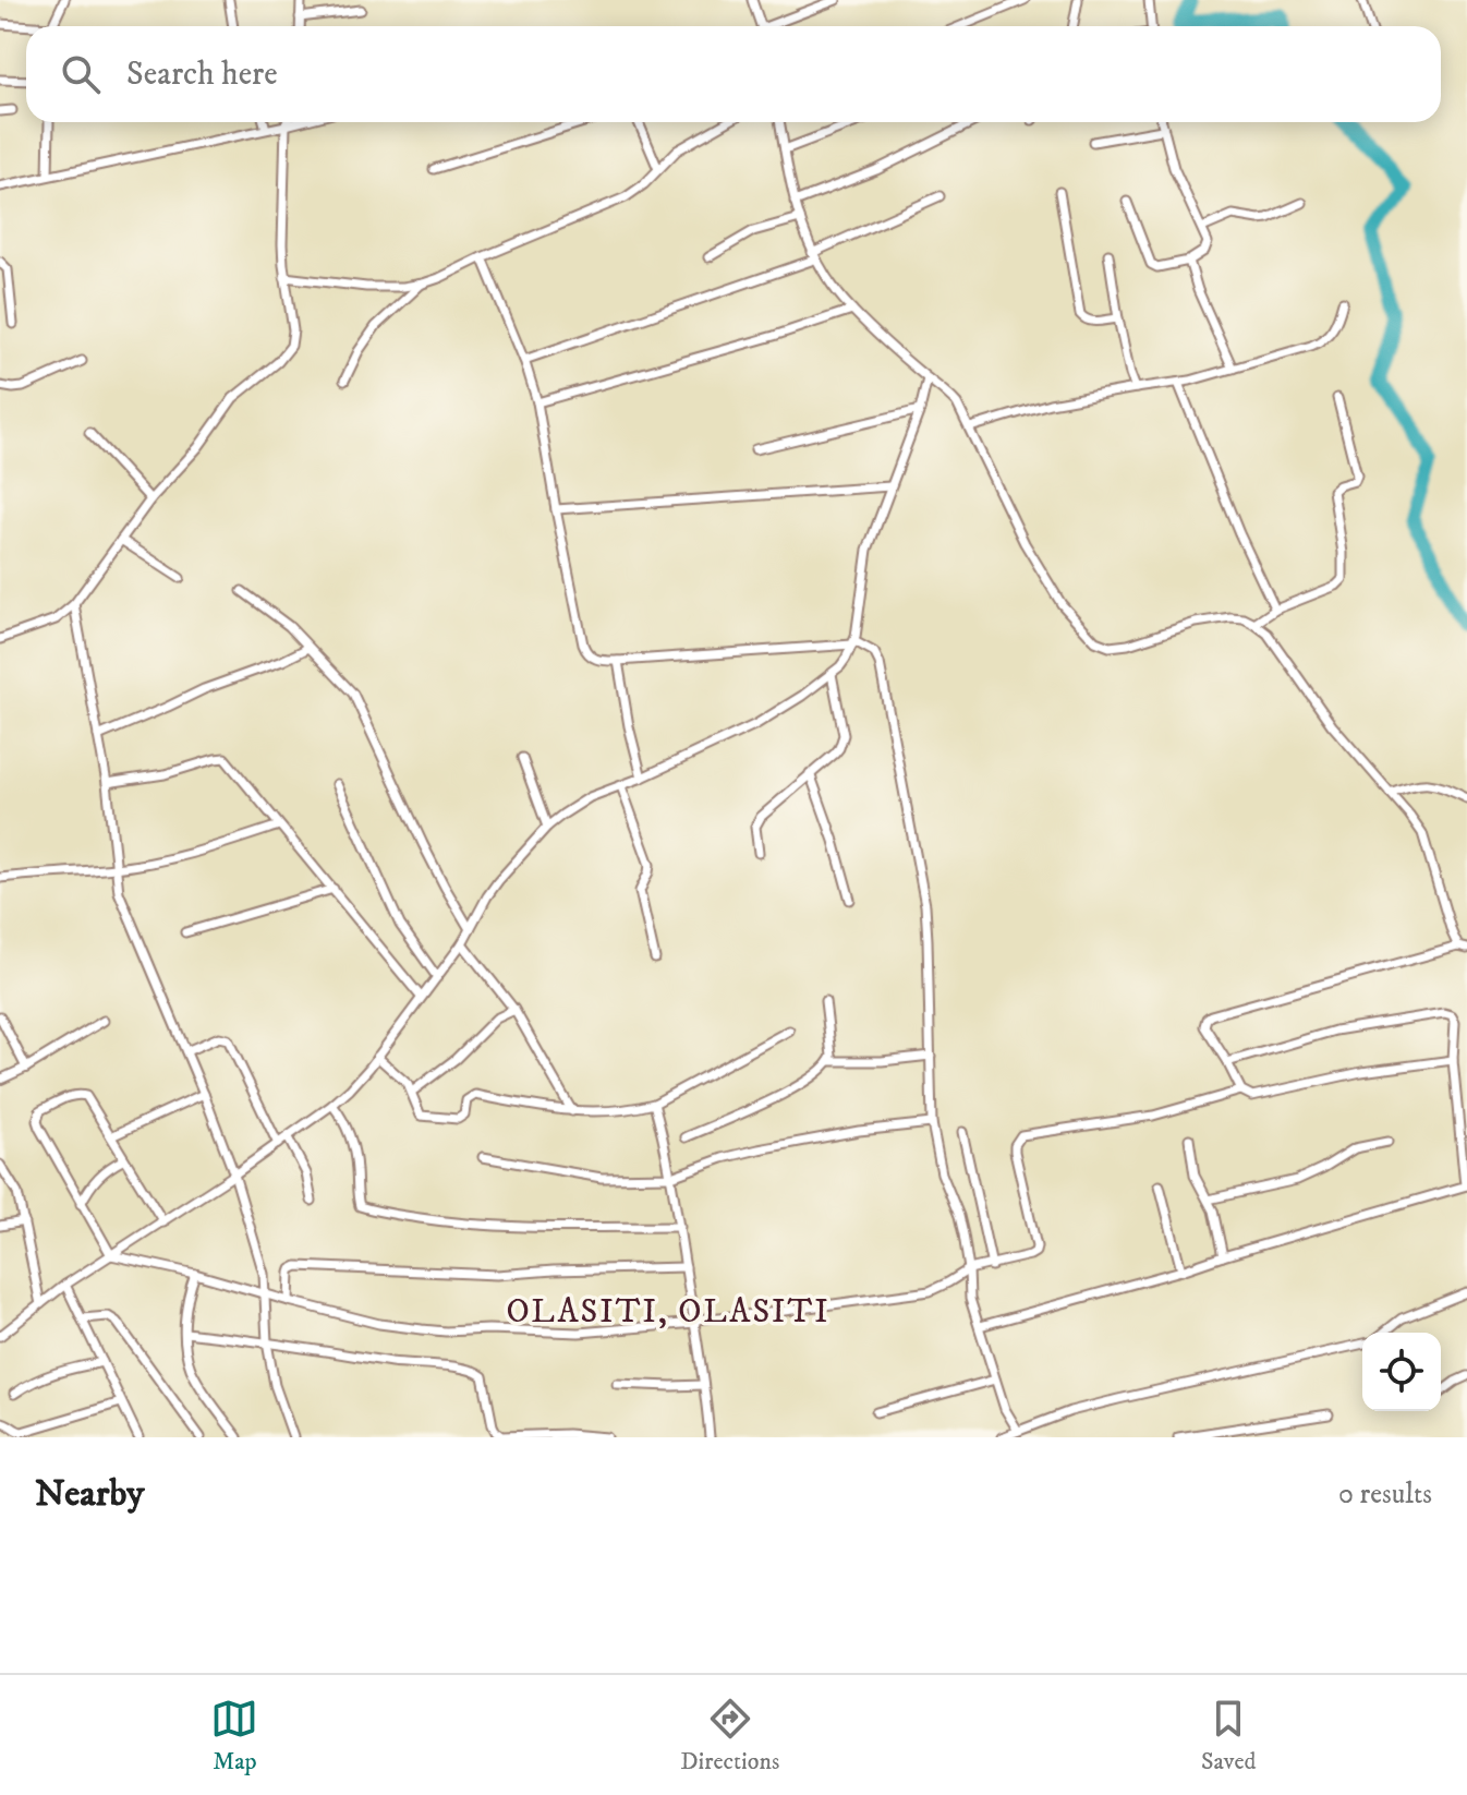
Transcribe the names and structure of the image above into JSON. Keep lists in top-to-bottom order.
{
  "districts": ["OLASITI, OLASITI"],
  "page": {
    "search": "Search here",
    "heading": ["Nearby", "0 results"],
    "nav": ["Map", "Directions", "Saved"]
  }
}
